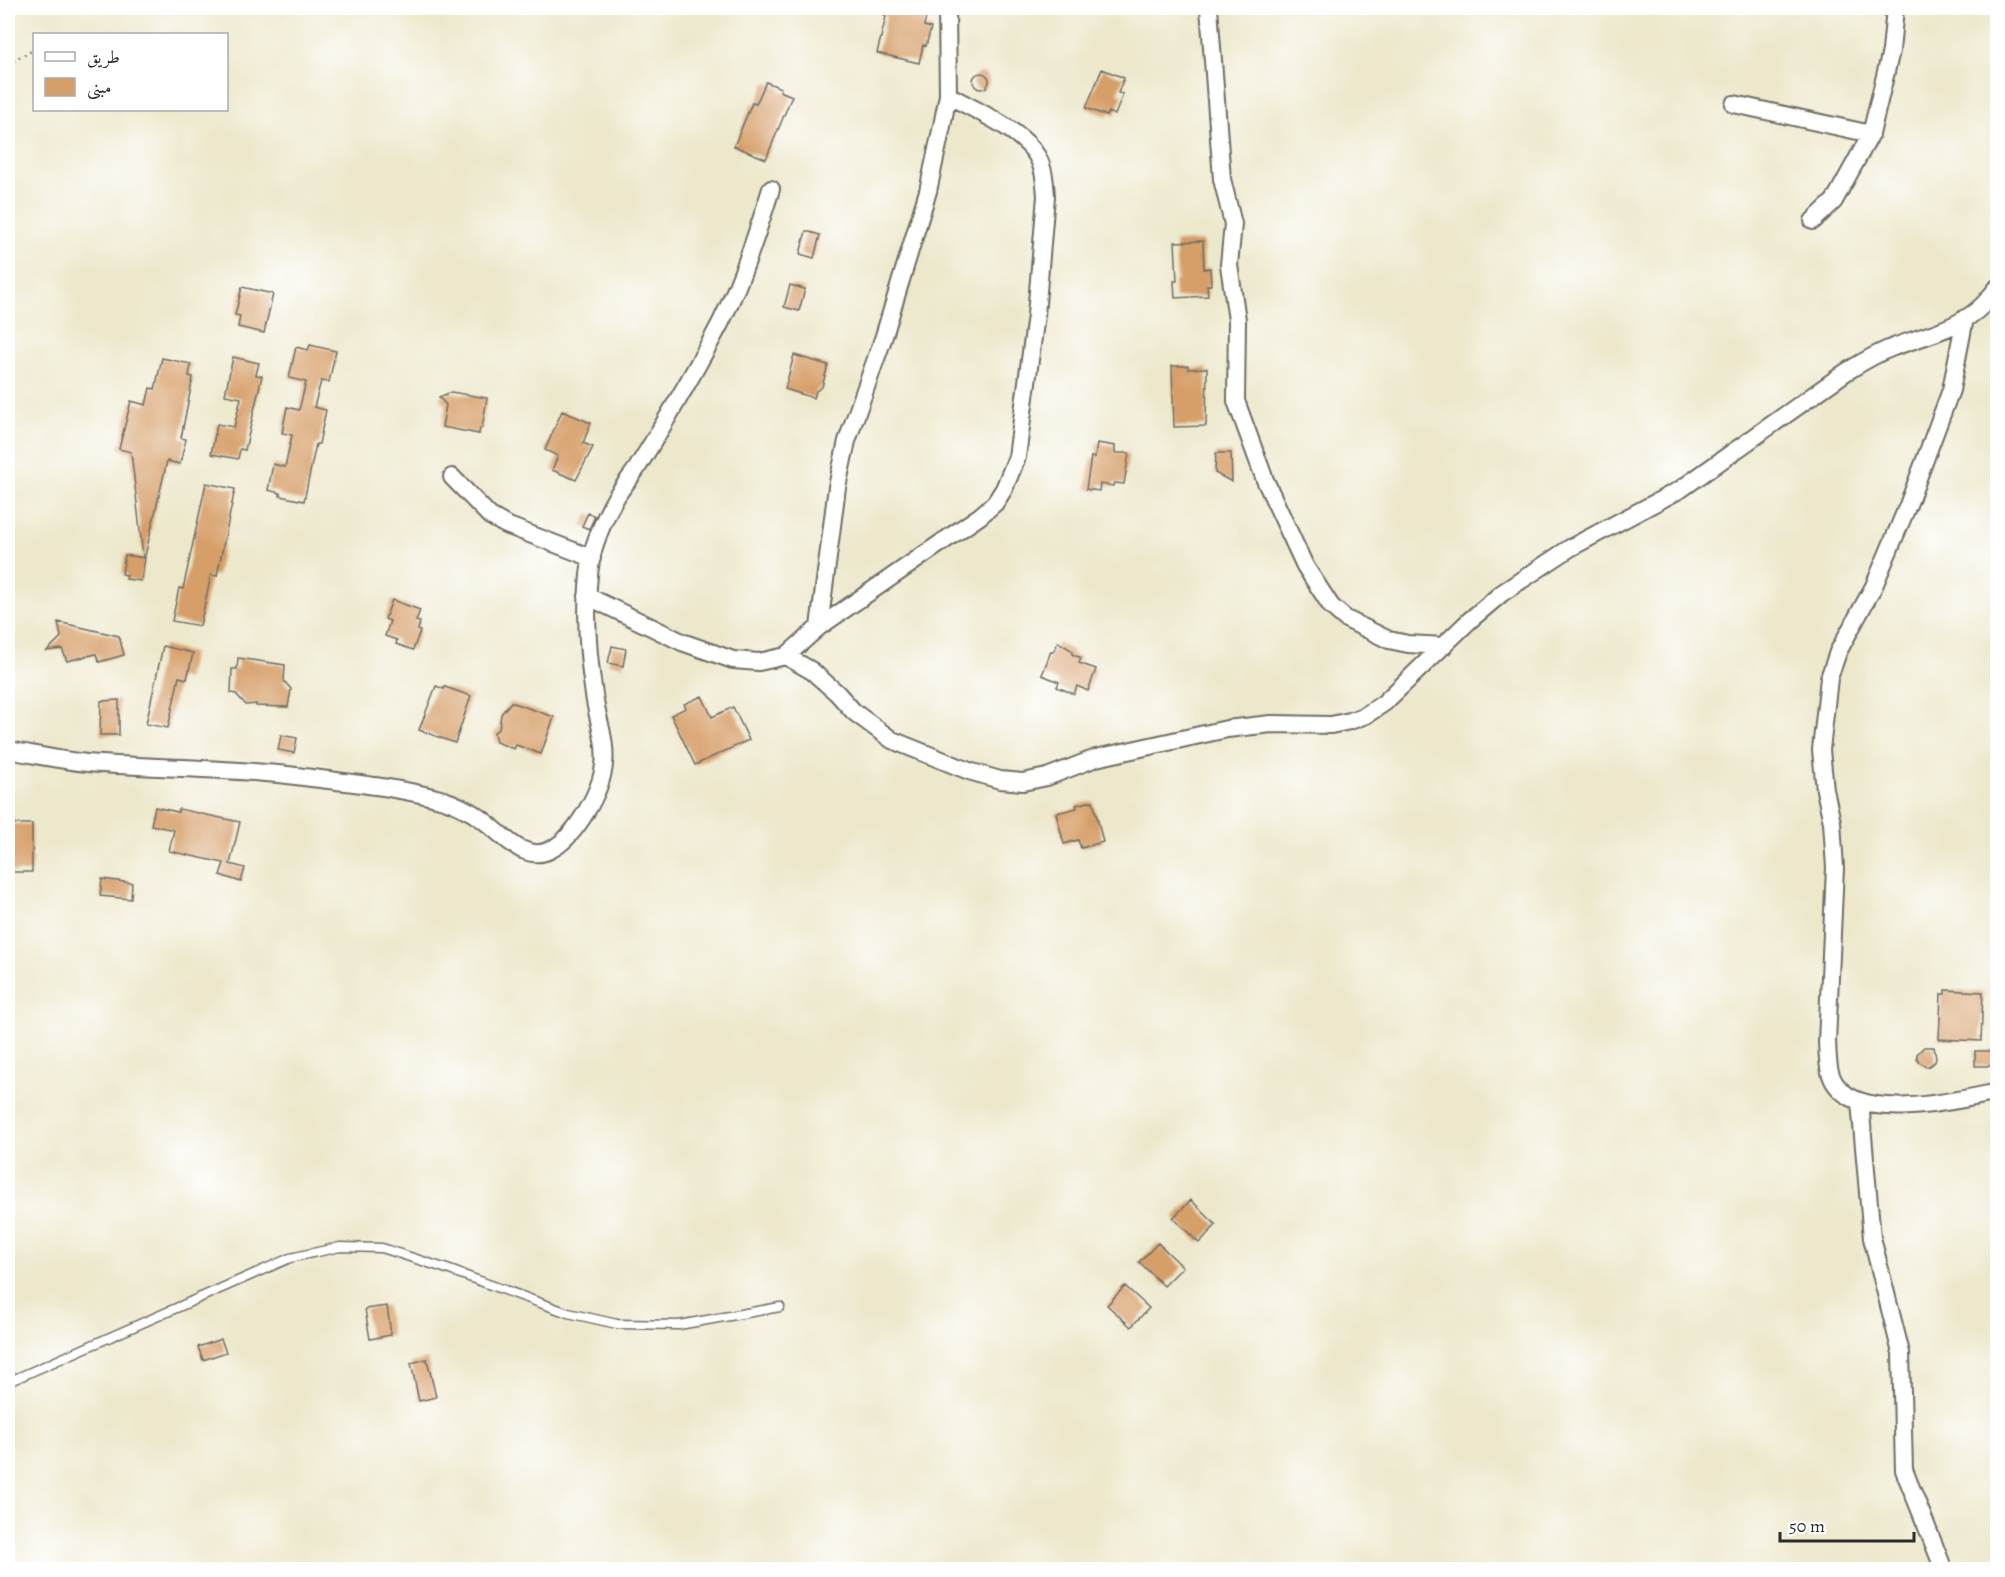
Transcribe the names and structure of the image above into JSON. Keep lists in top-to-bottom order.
{
  "legend": ["طريق", "مبنى"],
  "scale_bar": "50 m"
}
